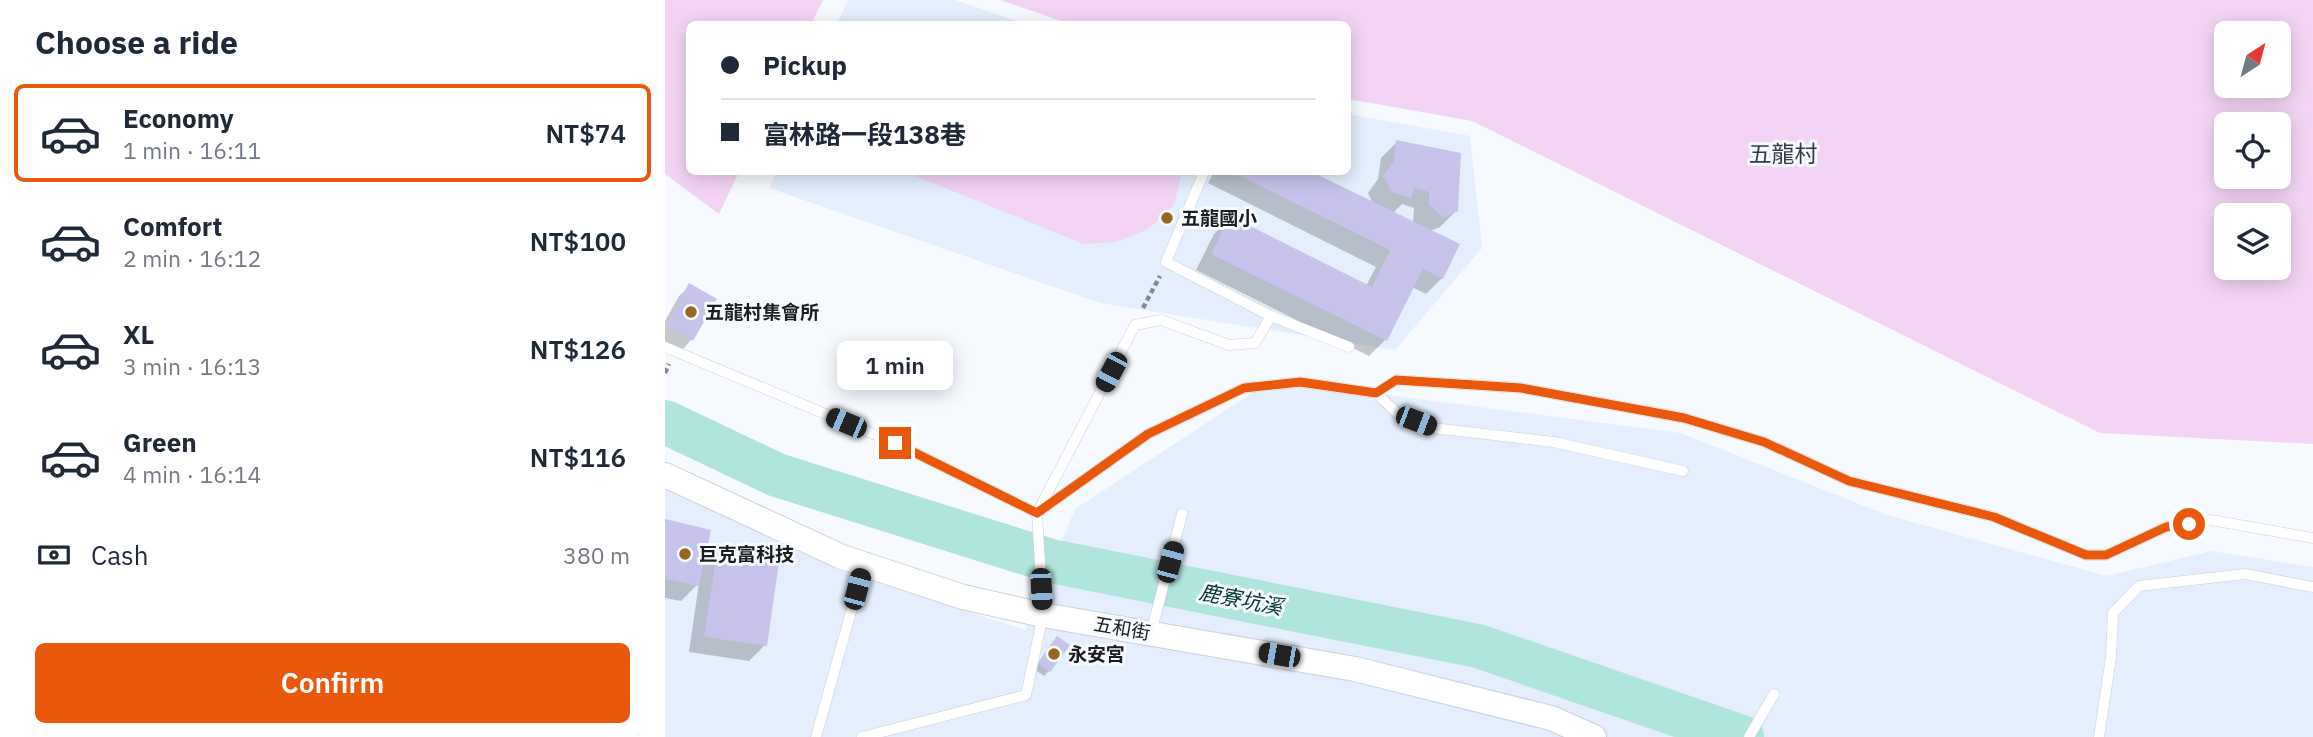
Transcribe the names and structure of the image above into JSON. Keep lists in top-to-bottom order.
{
  "streets": {
    "street": ["五和街"]
  },
  "districts": ["五龍村"],
  "water": ["鹿寮坑溪"],
  "places": [
    "五龍國小",
    "五龍村集會所",
    "巨克富科技",
    "永安宮"
  ],
  "north": "top right",
  "page": {
    "heading": "Choose a ride",
    "banner": ["Pickup", "富林路一段138巷"],
    "list": [
      {
        "name": "Economy",
        "note": "1 min · 16:11",
        "value": "NT$74"
      },
      {
        "name": "Comfort",
        "note": "2 min · 16:12",
        "value": "NT$100"
      },
      {
        "name": "XL",
        "note": "3 min · 16:13",
        "value": "NT$126"
      },
      {
        "name": "Green",
        "note": "4 min · 16:14",
        "value": "NT$116"
      }
    ],
    "bubble": "1 min",
    "pay": ["Cash", "380 m"],
    "buttons": "Confirm"
  }
}
